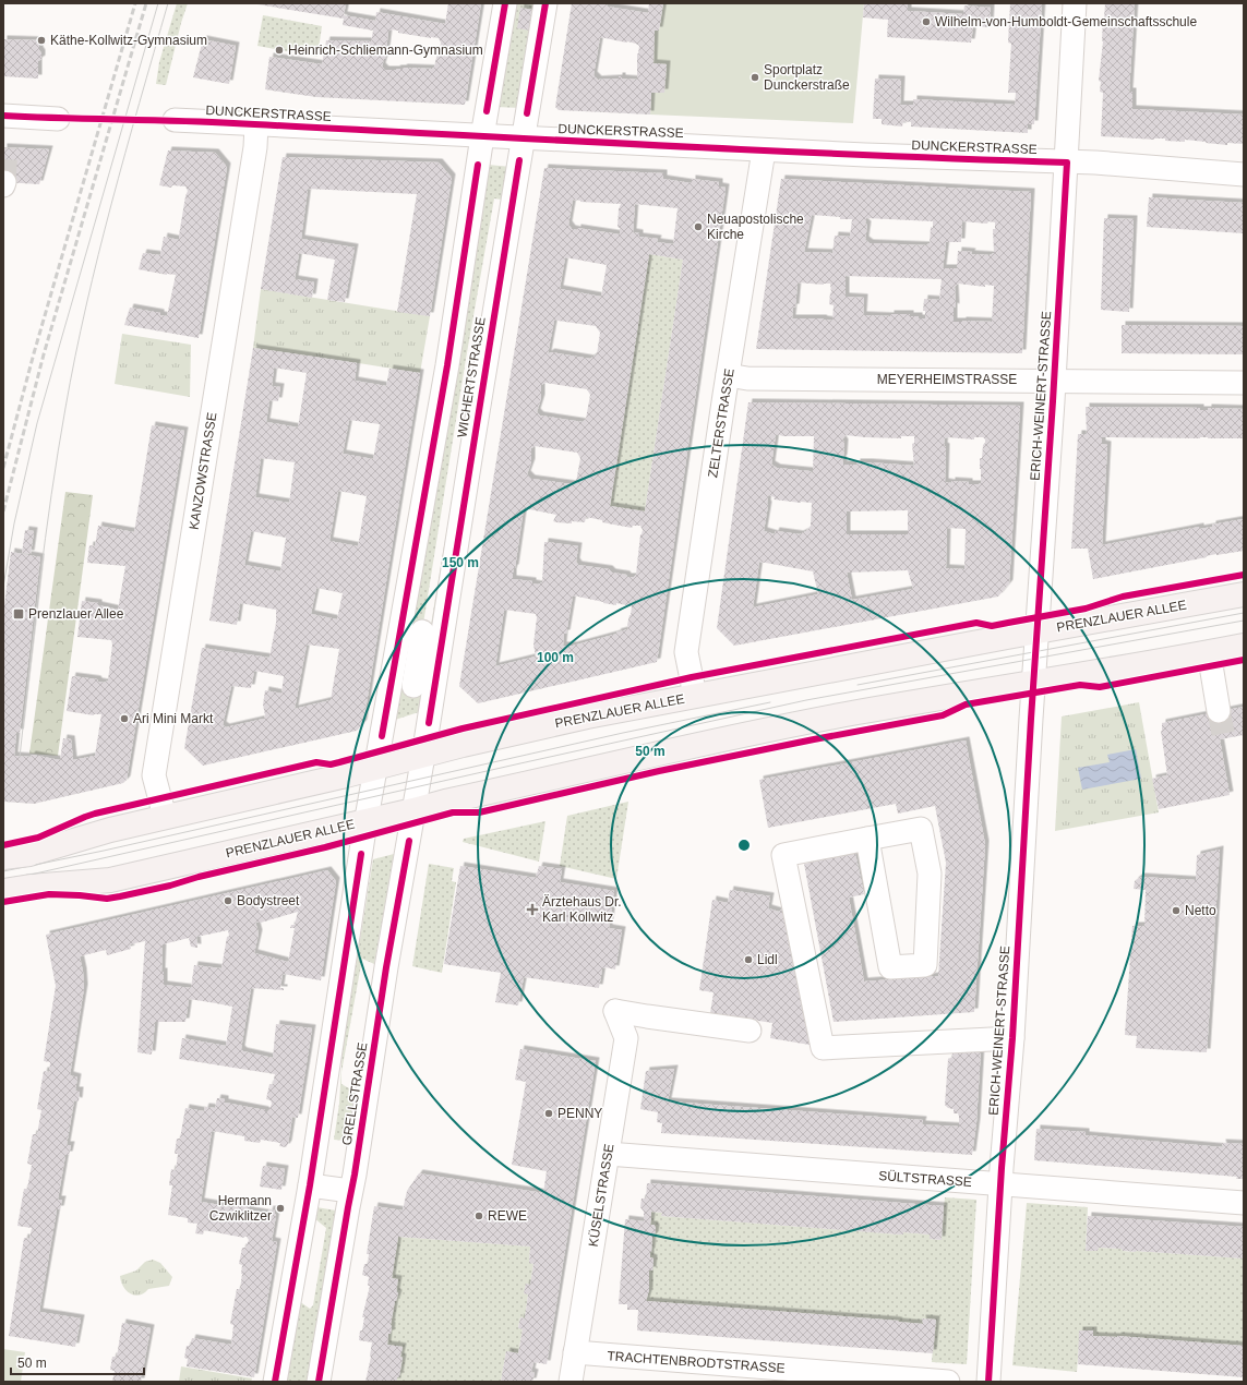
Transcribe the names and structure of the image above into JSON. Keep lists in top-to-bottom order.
{
  "streets": {
    "main road": ["PRENZLAUER ALLEE"],
    "street": [
      "DUNCKERSTRASSE",
      "WICHERTSTRASSE",
      "MEYERHEIMSTRASSE",
      "ERICH-WEINERT-STRASSE",
      "ZELTERSTRASSE",
      "KANZOWSTRASSE",
      "GRELLSTRASSE",
      "SÜLTSTRASSE",
      "KÜSELSTRASSE",
      "TRACHTENBRODTSTRASSE"
    ]
  },
  "crossings": [
    ["DUNCKERSTRASSE", "WICHERTSTRASSE"],
    ["DUNCKERSTRASSE", "ERICH-WEINERT-STRASSE"],
    ["DUNCKERSTRASSE", "ZELTERSTRASSE"],
    ["DUNCKERSTRASSE", "KANZOWSTRASSE"],
    ["WICHERTSTRASSE", "PRENZLAUER ALLEE"],
    ["WICHERTSTRASSE", "GRELLSTRASSE"],
    ["MEYERHEIMSTRASSE", "ERICH-WEINERT-STRASSE"],
    ["MEYERHEIMSTRASSE", "ZELTERSTRASSE"],
    ["ERICH-WEINERT-STRASSE", "PRENZLAUER ALLEE"],
    ["ERICH-WEINERT-STRASSE", "SÜLTSTRASSE"],
    ["ZELTERSTRASSE", "PRENZLAUER ALLEE"],
    ["KANZOWSTRASSE", "PRENZLAUER ALLEE"],
    ["PRENZLAUER ALLEE", "GRELLSTRASSE"],
    ["SÜLTSTRASSE", "KÜSELSTRASSE"],
    ["KÜSELSTRASSE", "TRACHTENBRODTSTRASSE"]
  ],
  "places": {
    "other": [
      "Wilhelm-von-Humboldt-Gemeinschaftsschule",
      "Käthe-Kollwitz-Gymnasium",
      "Heinrich-Schliemann-Gymnasium",
      "Sportplatz Dunckerstraße",
      "Neuapostolische Kirche",
      "Ari Mini Markt",
      "Bodystreet",
      "Netto",
      "Lidl",
      "PENNY",
      "Hermann Czwiklitzer",
      "REWE"
    ],
    "transit": ["Prenzlauer Allee"],
    "health": ["Ärztehaus Dr. Karl Kollwitz"]
  },
  "scale_bar": "50 m",
  "rings": ["150 m", "100 m", "50 m"]
}
